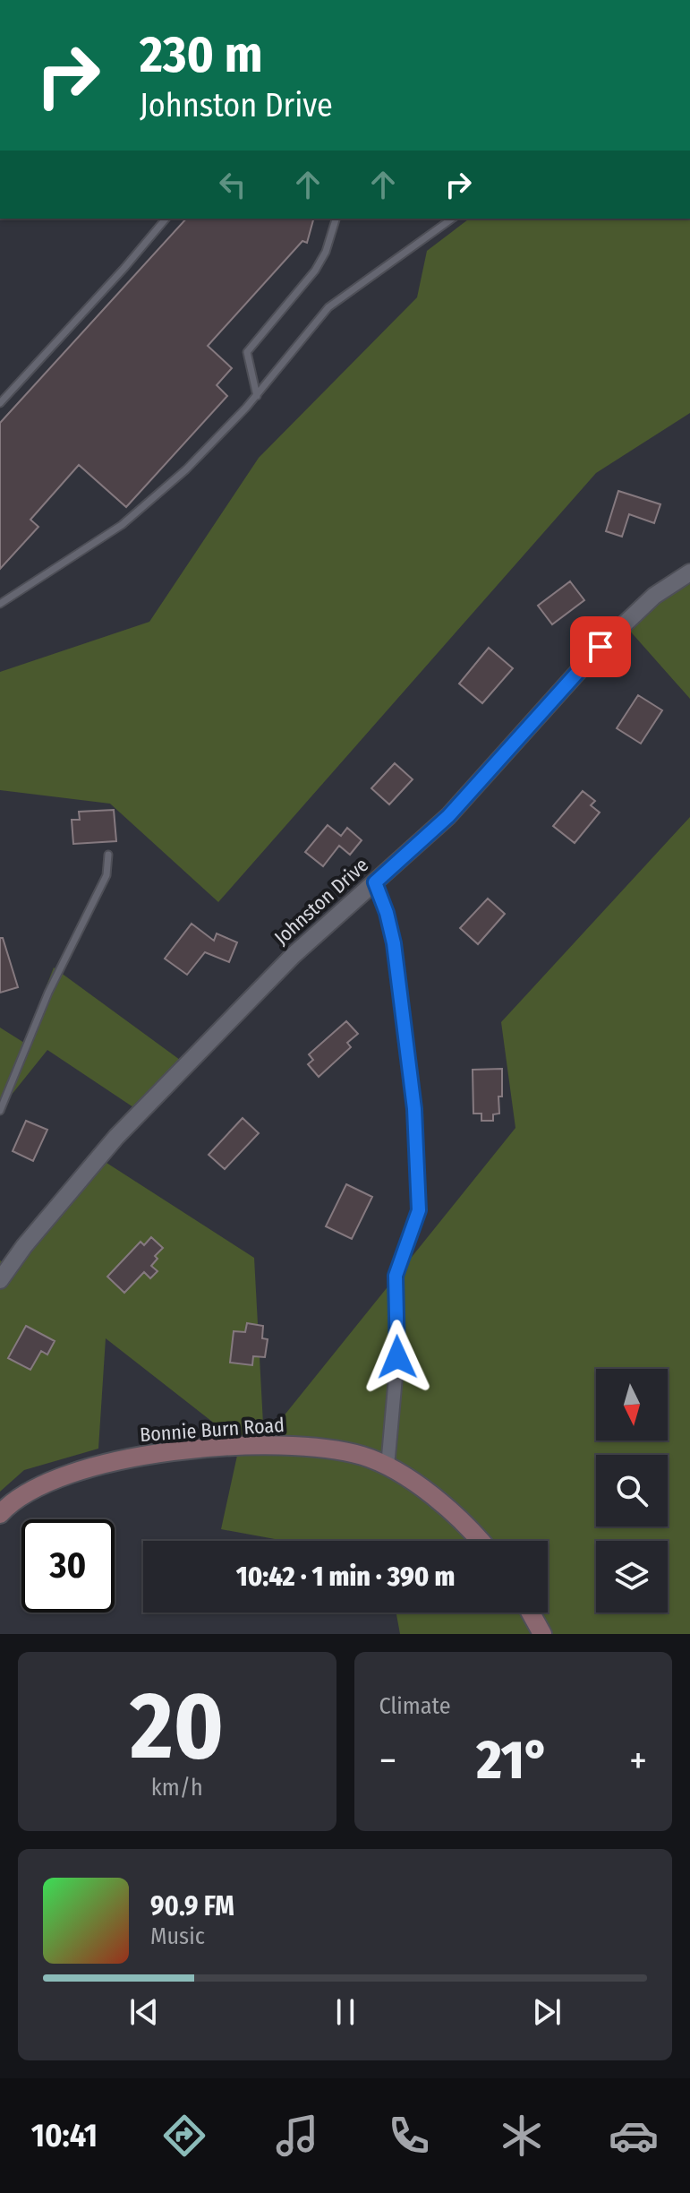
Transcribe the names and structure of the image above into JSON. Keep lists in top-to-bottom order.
{
  "streets": {
    "main road": ["Bonnie Burn Road"],
    "street": ["Johnston Drive"]
  },
  "north": "bottom",
  "page": {
    "turn": ["230 m", "Johnston Drive"],
    "limit": "30",
    "trip": "10:42 · 1 min · 390 m",
    "tile": [
      ["20", "km/h"],
      "Climate"
    ],
    "heat": ["−", "21°", "+"],
    "song": ["90.9 FM", "Music"],
    "tabs": "10:41"
  }
}
